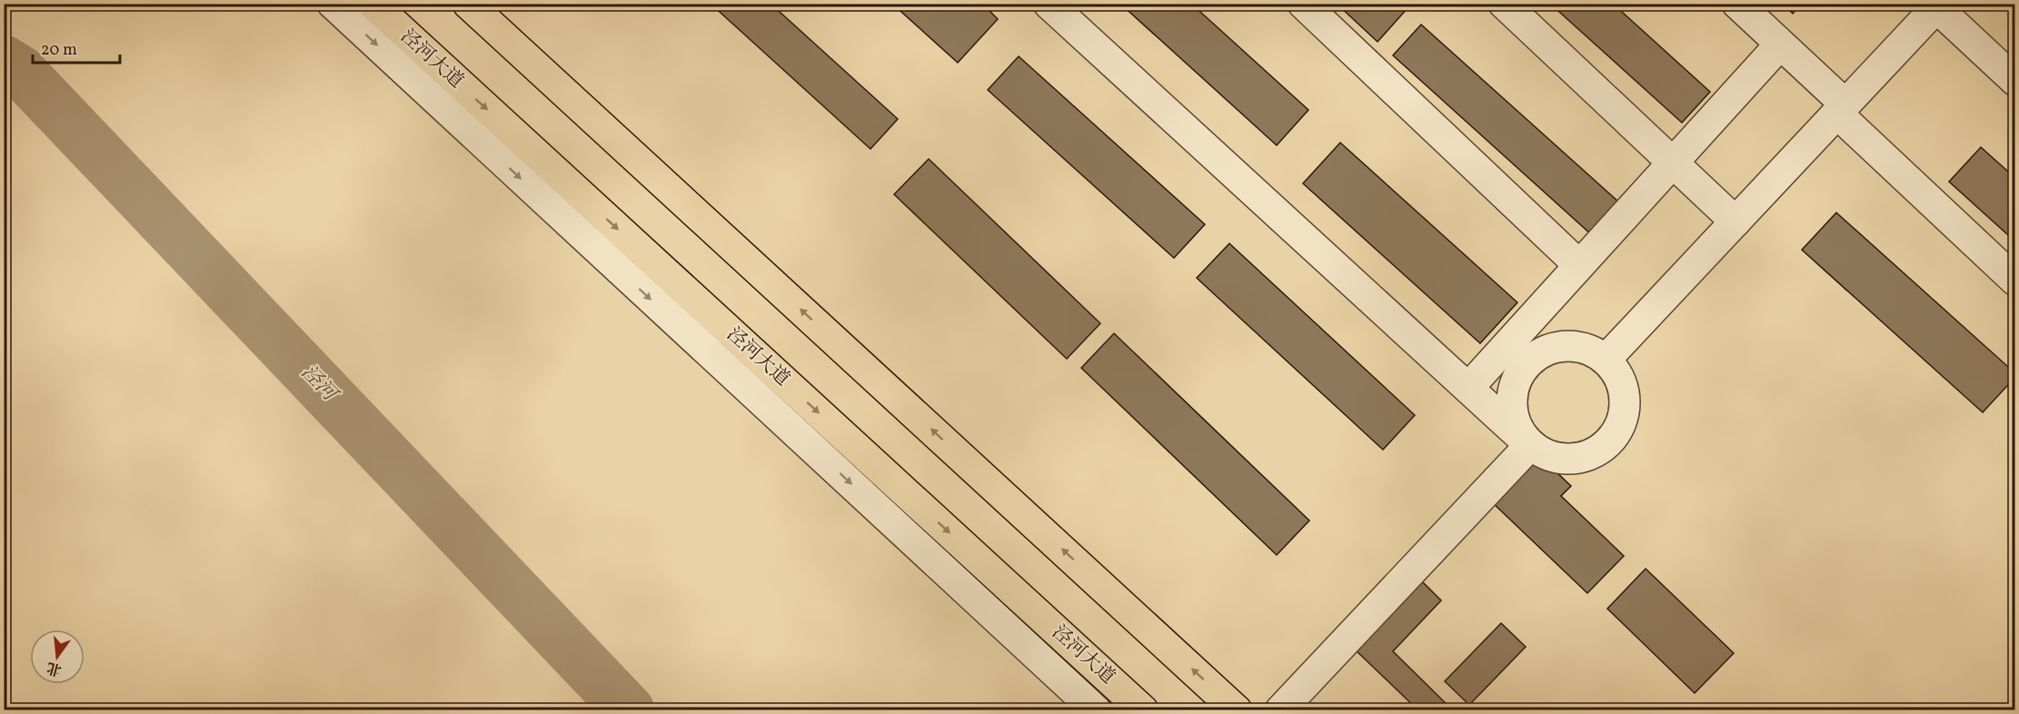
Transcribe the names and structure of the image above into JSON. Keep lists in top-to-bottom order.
{
  "streets": {
    "main road": ["泾河大道"]
  },
  "water": ["泾河"],
  "scale_bar": "20 m",
  "north": "bottom"
}
